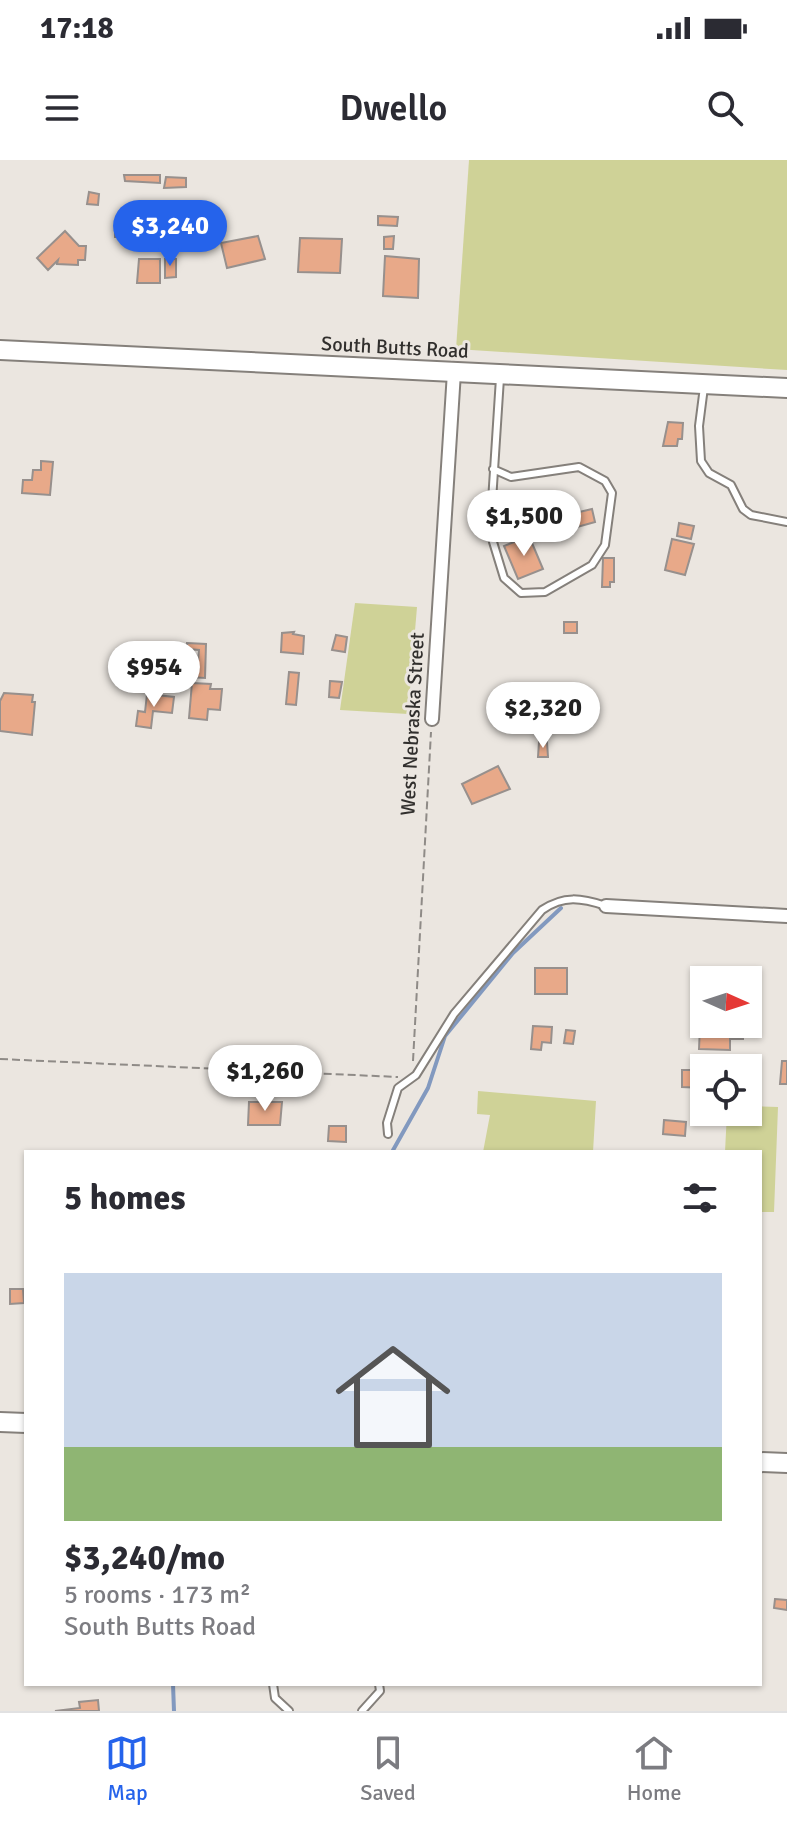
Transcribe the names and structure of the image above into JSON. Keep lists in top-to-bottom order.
{
  "streets": {
    "street": ["South Butts Road", "West Nebraska Street"]
  },
  "crossings": [
    ["South Butts Road", "West Nebraska Street"]
  ],
  "north": "right",
  "page": {
    "status": "17:18",
    "header": "Dwello",
    "price": [
      "$3,240",
      "$1,500",
      "$954",
      "$2,320",
      "$1,260"
    ],
    "heading": "5 homes",
    "list": [
      {
        "name": "$3,240/mo",
        "note": "5 rooms · 173 m² · South Butts Road"
      }
    ],
    "tabs": ["Map", "Saved", "Home"]
  }
}
